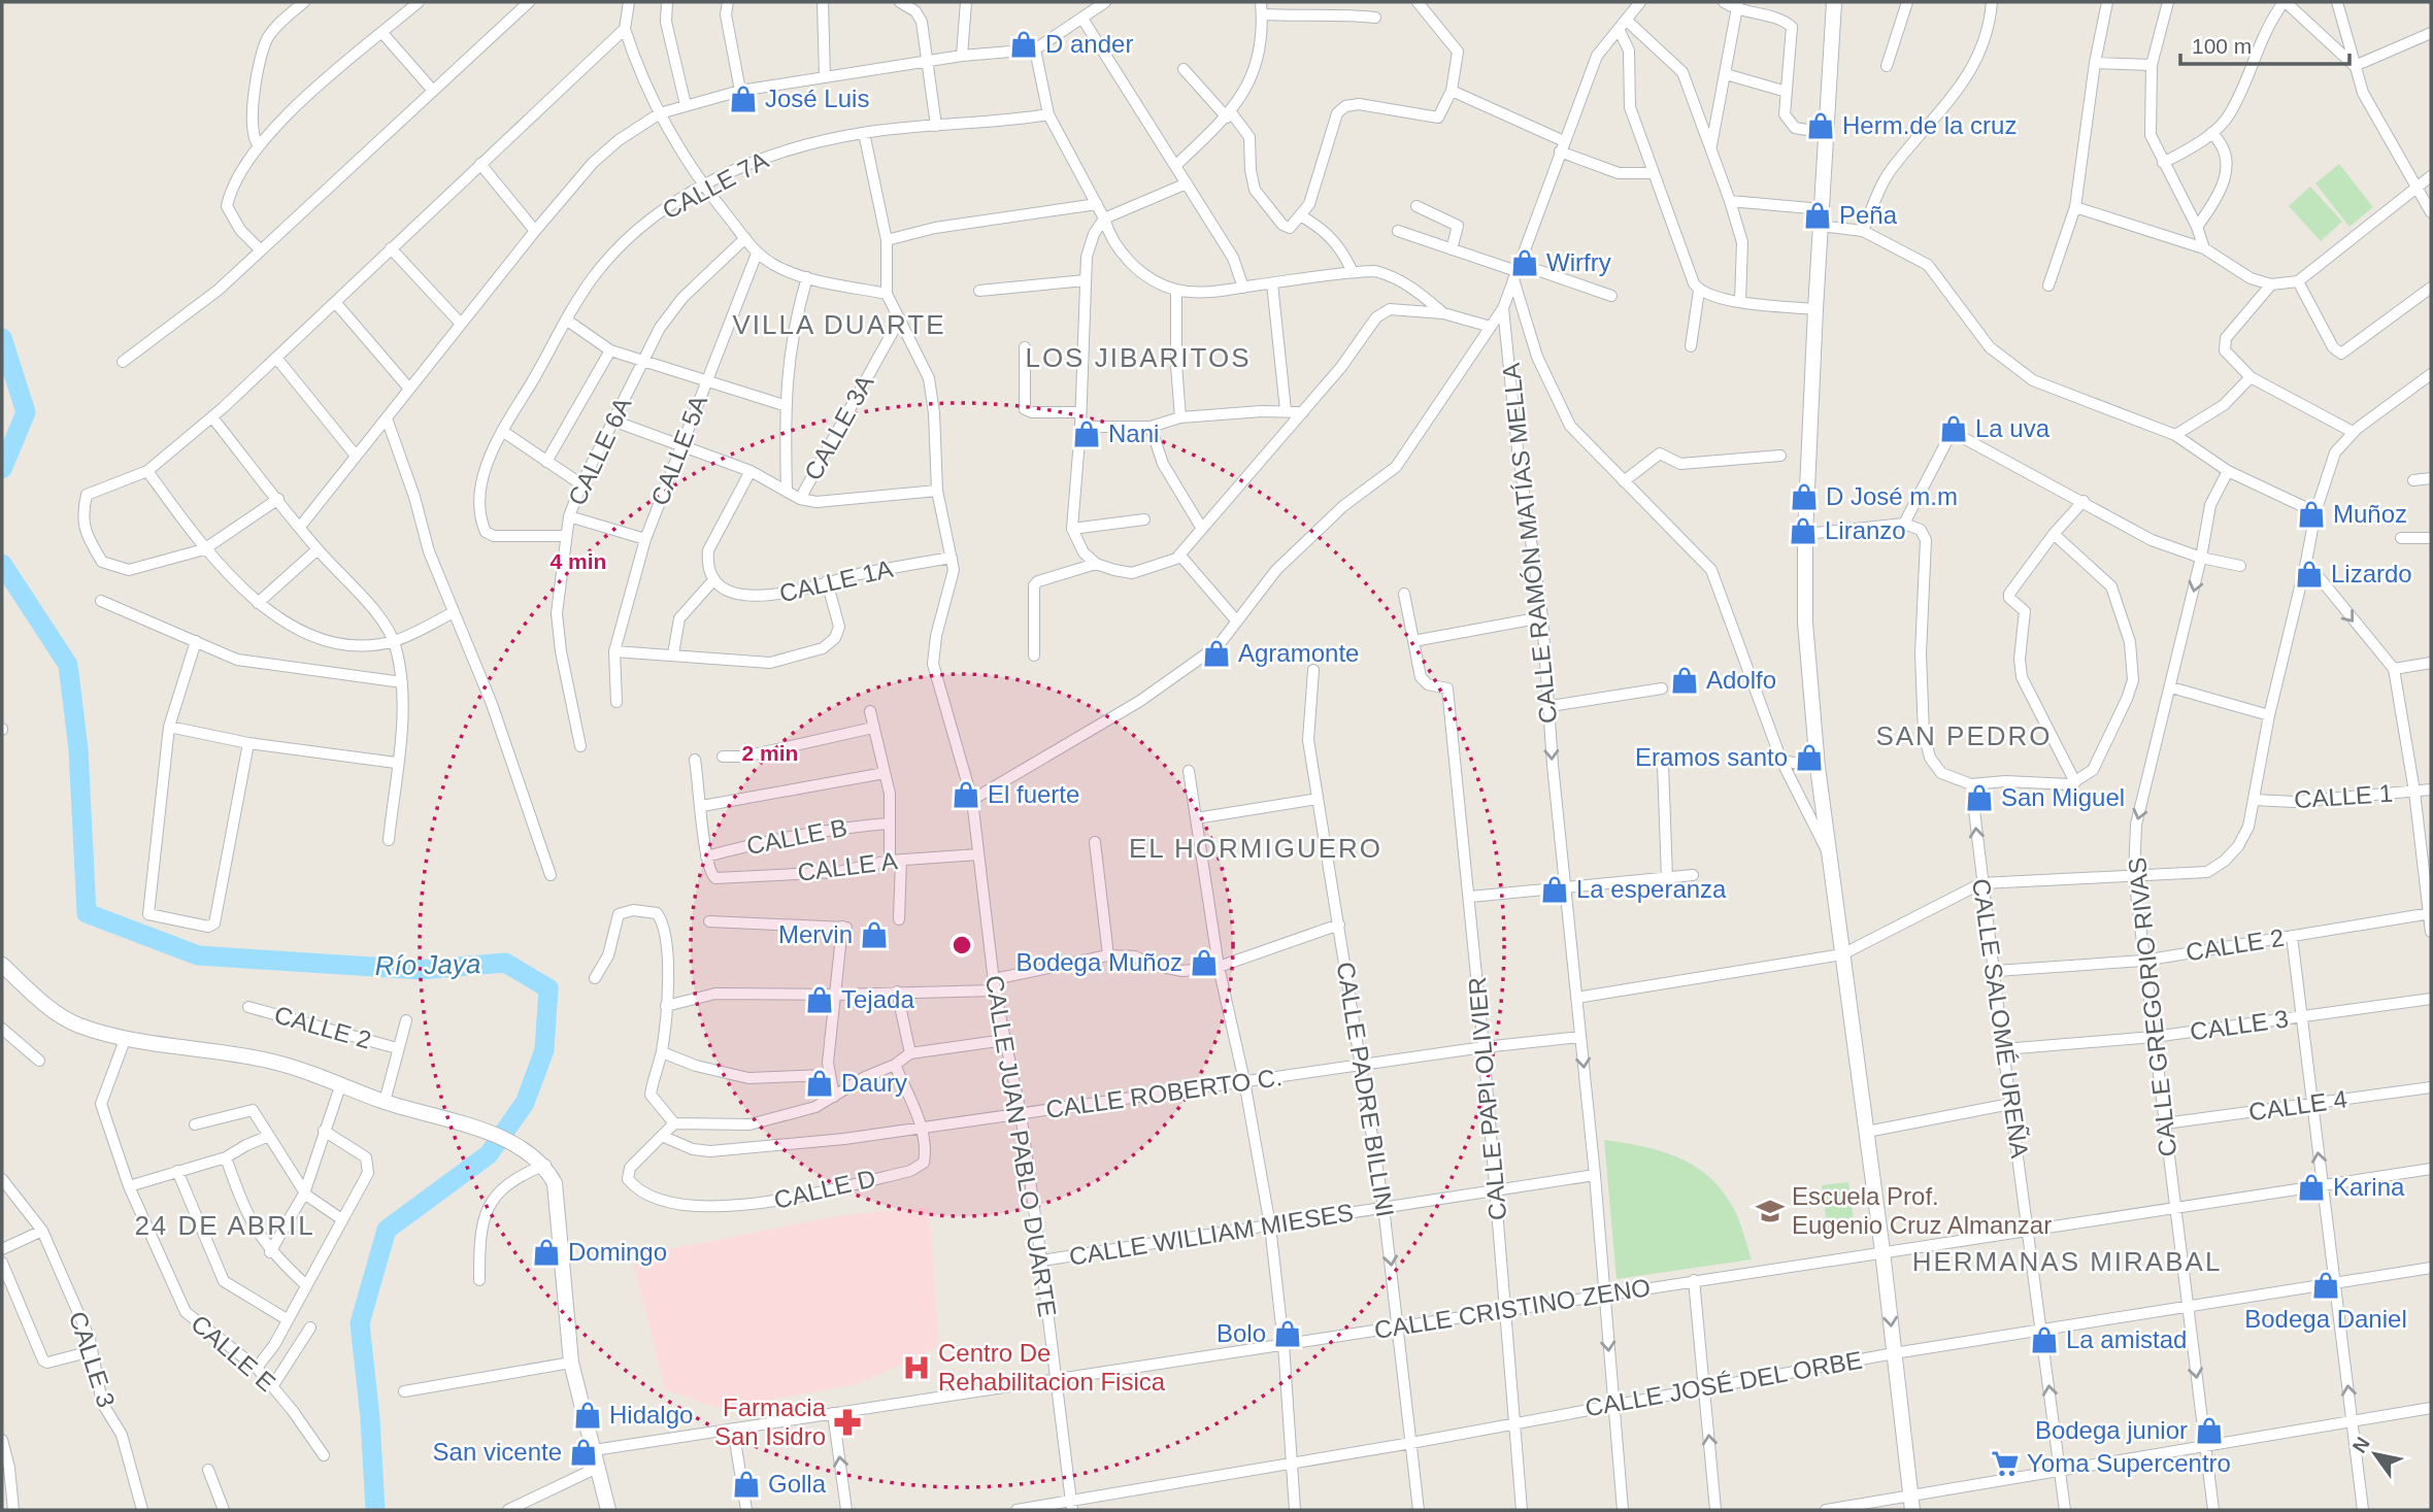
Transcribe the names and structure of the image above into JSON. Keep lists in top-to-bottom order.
{
  "streets": {
    "street": [
      "CALLE 7A",
      "CALLE 3A",
      "CALLE 5A",
      "CALLE 6A",
      "CALLE RAMÓN MATÍAS MELLA",
      "CALLE 1A",
      "CALLE 1",
      "CALLE B",
      "CALLE A",
      "CALLE 2",
      "CALLE GREGORIO RIVAS",
      "CALLE SALOMÉ UREÑA",
      "CALLE 3",
      "CALLE PADRE BILLINI",
      "CALLE ROBERTO C.",
      "CALLE PAPI OLIVIER",
      "CALLE 4",
      "CALLE JUAN PABLO DUARTE",
      "CALLE D",
      "CALLE WILLIAM MIESES",
      "CALLE CRISTINO ZENO",
      "CALLE E",
      "CALLE JOSÉ DEL ORBE"
    ]
  },
  "crossings": [
    ["CALLE 7A", "CALLE 6A"],
    ["CALLE 3A", "CALLE JUAN PABLO DUARTE"],
    ["CALLE RAMÓN MATÍAS MELLA", "CALLE ROBERTO C."],
    ["CALLE RAMÓN MATÍAS MELLA", "CALLE WILLIAM MIESES"],
    ["CALLE RAMÓN MATÍAS MELLA", "CALLE CRISTINO ZENO"],
    ["CALLE RAMÓN MATÍAS MELLA", "CALLE JOSÉ DEL ORBE"],
    ["CALLE 1A", "CALLE JUAN PABLO DUARTE"],
    ["CALLE B", "CALLE A"],
    ["CALLE A", "CALLE JUAN PABLO DUARTE"],
    ["CALLE 2", "CALLE GREGORIO RIVAS"],
    ["CALLE 2", "CALLE SALOMÉ UREÑA"],
    ["CALLE GREGORIO RIVAS", "CALLE 3"],
    ["CALLE GREGORIO RIVAS", "CALLE 4"],
    ["CALLE GREGORIO RIVAS", "CALLE CRISTINO ZENO"],
    ["CALLE GREGORIO RIVAS", "CALLE JOSÉ DEL ORBE"],
    ["CALLE SALOMÉ UREÑA", "CALLE 3"],
    ["CALLE SALOMÉ UREÑA", "CALLE CRISTINO ZENO"],
    ["CALLE SALOMÉ UREÑA", "CALLE JOSÉ DEL ORBE"],
    ["CALLE PADRE BILLINI", "CALLE ROBERTO C."],
    ["CALLE PADRE BILLINI", "CALLE WILLIAM MIESES"],
    ["CALLE PADRE BILLINI", "CALLE CRISTINO ZENO"],
    ["CALLE PADRE BILLINI", "CALLE JOSÉ DEL ORBE"],
    ["CALLE ROBERTO C.", "CALLE PAPI OLIVIER"],
    ["CALLE ROBERTO C.", "CALLE JUAN PABLO DUARTE"],
    ["CALLE ROBERTO C.", "CALLE D"],
    ["CALLE PAPI OLIVIER", "CALLE WILLIAM MIESES"],
    ["CALLE PAPI OLIVIER", "CALLE CRISTINO ZENO"],
    ["CALLE PAPI OLIVIER", "CALLE JOSÉ DEL ORBE"],
    ["CALLE JUAN PABLO DUARTE", "CALLE WILLIAM MIESES"],
    ["CALLE JUAN PABLO DUARTE", "CALLE CRISTINO ZENO"],
    ["CALLE JUAN PABLO DUARTE", "CALLE JOSÉ DEL ORBE"]
  ],
  "one_way": ["CALLE RAMÓN MATÍAS MELLA", "CALLE GREGORIO RIVAS"],
  "districts": [
    "VILLA DUARTE",
    "LOS JIBARITOS",
    "SAN PEDRO",
    "EL HORMIGUERO",
    "24 DE ABRIL",
    "HERMANAS MIRABAL"
  ],
  "water": ["Río Jaya"],
  "places": {
    "shop": [
      "D ander",
      "José Luis",
      "Herm.de la cruz",
      "Peña",
      "Wirfry",
      "La uva",
      "Nani",
      "D José m.m",
      "Muñoz",
      "Liranzo",
      "Lizardo",
      "Agramonte",
      "Adolfo",
      "Eramos santo",
      "El fuerte",
      "San Miguel",
      "La esperanza",
      "Mervin",
      "Bodega Muñoz",
      "Tejada",
      "Daury",
      "Karina",
      "Domingo",
      "Bodega Daniel",
      "Bolo",
      "La amistad",
      "Hidalgo",
      "Bodega junior",
      "San vicente",
      "Golla"
    ],
    "school or university": ["Escuela Prof. Eugenio Cruz Almanzar"],
    "hospital": ["Centro De Rehabilitacion Fisica"],
    "pharmacy": ["Farmacia San Isidro"],
    "supermarket": ["Yoma Supercentro"]
  },
  "scale_bar": "100 m",
  "north": "top left",
  "rings": ["4 min", "2 min"]
}
